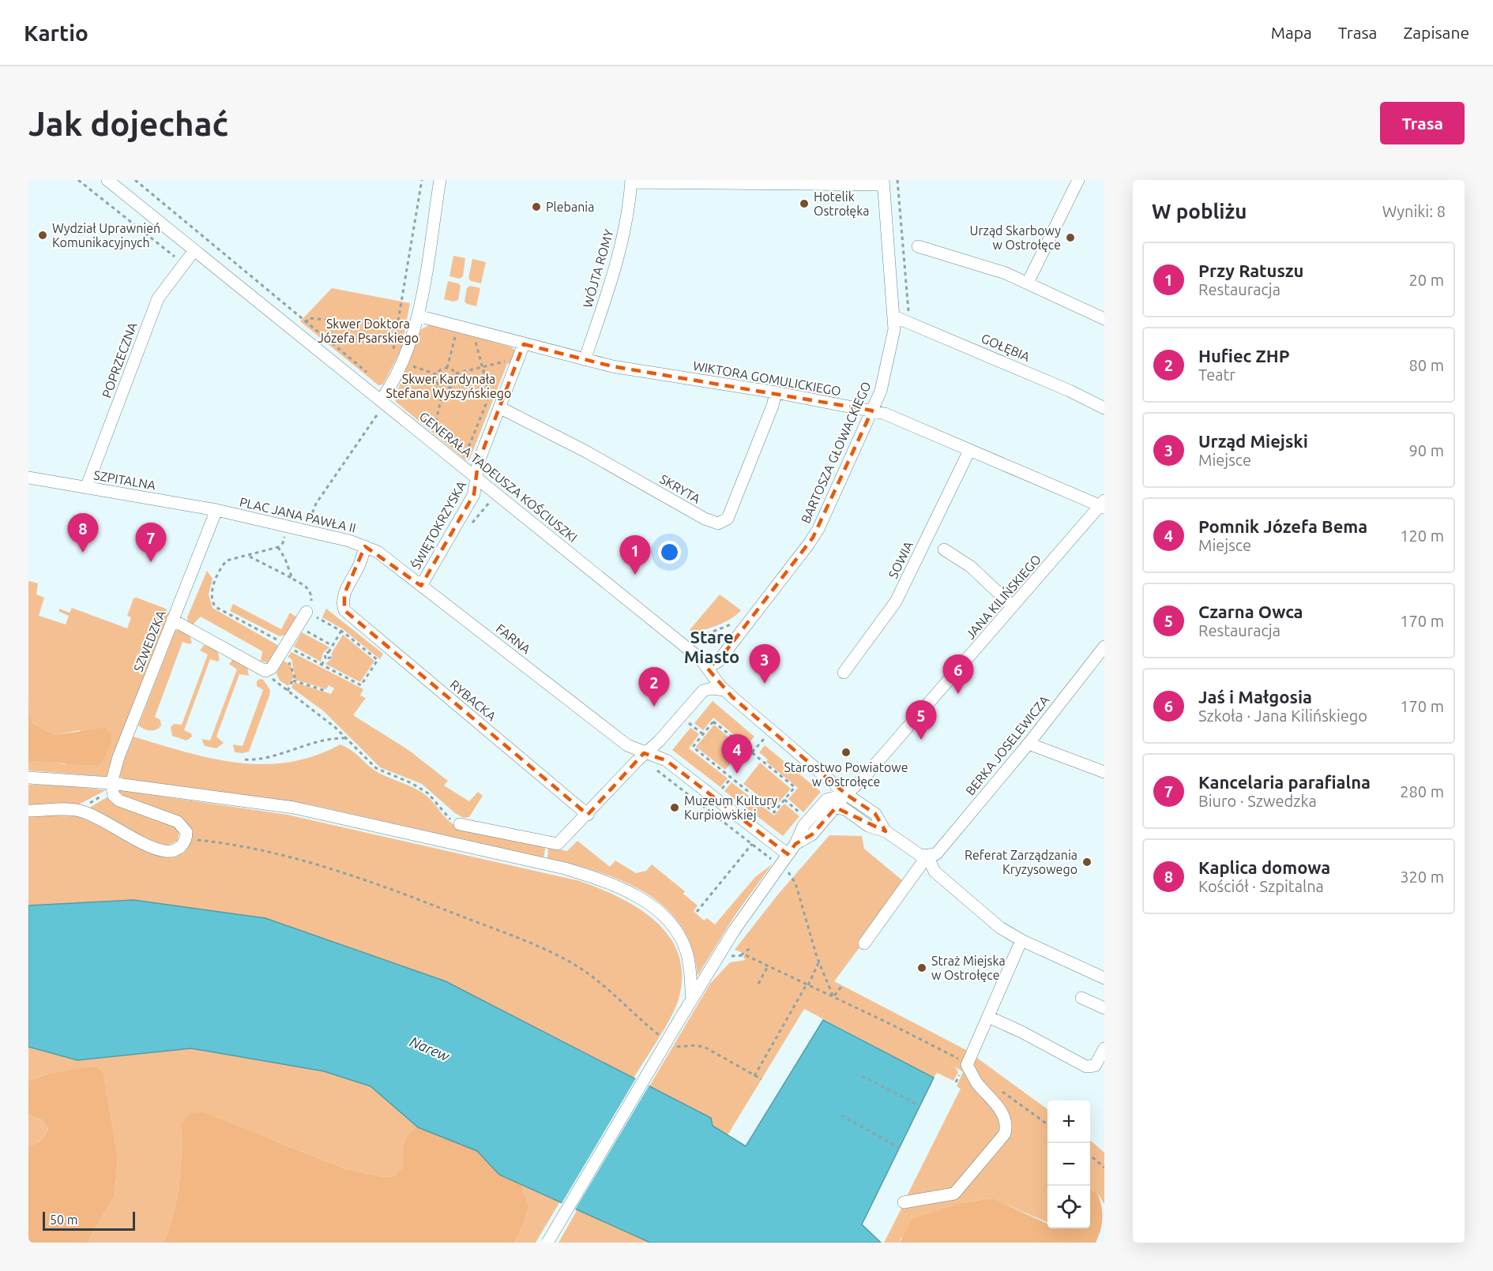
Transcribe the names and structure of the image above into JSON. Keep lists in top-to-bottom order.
{
  "streets": {
    "street": [
      "WÓJTA ROMY",
      "GOŁĘBIA",
      "POPRZECZNA",
      "WIKTORA GOMULICKIEGO",
      "BARTOSZA GŁOWACKIEGO",
      "GENERAŁA TADEUSZA KOŚCIUSZKI",
      "SZPITALNA",
      "SKRYTA",
      "PLAC JANA PAWŁA II",
      "ŚWIĘTOKRZYSKA",
      "SOWIA",
      "JANA KILIŃSKIEGO",
      "FARNA",
      "SZWEDZKA",
      "RYBACKA",
      "BERKA JOSELEWICZA"
    ]
  },
  "crossings": [
    ["WÓJTA ROMY", "WIKTORA GOMULICKIEGO"],
    ["GOŁĘBIA", "BARTOSZA GŁOWACKIEGO"],
    ["POPRZECZNA", "GENERAŁA TADEUSZA KOŚCIUSZKI"],
    ["POPRZECZNA", "SZPITALNA"],
    ["WIKTORA GOMULICKIEGO", "BARTOSZA GŁOWACKIEGO"],
    ["WIKTORA GOMULICKIEGO", "SKRYTA"],
    ["WIKTORA GOMULICKIEGO", "ŚWIĘTOKRZYSKA"],
    ["WIKTORA GOMULICKIEGO", "SOWIA"],
    ["WIKTORA GOMULICKIEGO", "JANA KILIŃSKIEGO"],
    ["BARTOSZA GŁOWACKIEGO", "GENERAŁA TADEUSZA KOŚCIUSZKI"],
    ["GENERAŁA TADEUSZA KOŚCIUSZKI", "ŚWIĘTOKRZYSKA"],
    ["GENERAŁA TADEUSZA KOŚCIUSZKI", "JANA KILIŃSKIEGO"],
    ["SZPITALNA", "PLAC JANA PAWŁA II"],
    ["SZPITALNA", "SZWEDZKA"],
    ["SKRYTA", "ŚWIĘTOKRZYSKA"],
    ["PLAC JANA PAWŁA II", "FARNA"],
    ["PLAC JANA PAWŁA II", "SZWEDZKA"],
    ["PLAC JANA PAWŁA II", "RYBACKA"],
    ["ŚWIĘTOKRZYSKA", "FARNA"]
  ],
  "districts": ["Stare Miasto"],
  "water": ["Narew"],
  "parks": ["Skwer Doktora Józefa Psarskiego", "Skwer Kardynała Stefana Wyszyńskiego"],
  "places": [
    "Hotelik Ostrołęka",
    "Plebania",
    "Wydział Uprawnień Komunikacyjnych",
    "Urząd Skarbowy w Ostrołęce",
    "Starostwo Powiatowe w Ostrołęce",
    "Muzeum Kultury Kurpiowskiej",
    "Referat Zarządzania Kryzysowego",
    "Straż Miejska w Ostrołęce"
  ],
  "scale_bar": "50 m",
  "page": {
    "header": "Kartio",
    "nav": ["Mapa", "Trasa", "Zapisane"],
    "buttons": "Trasa",
    "title": "Jak dojechać",
    "heading": ["W pobliżu", "Wyniki: 8"],
    "list": [
      {
        "mark": "1",
        "name": "Przy Ratuszu",
        "note": "Restauracja",
        "value": "20 m"
      },
      {
        "mark": "2",
        "name": "Hufiec ZHP",
        "note": "Teatr",
        "value": "80 m"
      },
      {
        "mark": "3",
        "name": "Urząd Miejski",
        "note": "Miejsce",
        "value": "90 m"
      },
      {
        "mark": "4",
        "name": "Pomnik Józefa Bema",
        "note": "Miejsce",
        "value": "120 m"
      },
      {
        "mark": "5",
        "name": "Czarna Owca",
        "note": "Restauracja",
        "value": "170 m"
      },
      {
        "mark": "6",
        "name": "Jaś i Małgosia",
        "note": "Szkoła · Jana Kilińskiego",
        "value": "170 m"
      },
      {
        "mark": "7",
        "name": "Kancelaria parafialna",
        "note": "Biuro · Szwedzka",
        "value": "280 m"
      },
      {
        "mark": "8",
        "name": "Kaplica domowa",
        "note": "Kościół · Szpitalna",
        "value": "320 m"
      }
    ],
    "pins": [
      "8",
      "7",
      "1",
      "3",
      "6",
      "2",
      "5",
      "4"
    ],
    "map_buttons": ["+", "−"],
    "scale": "50 m"
  }
}
